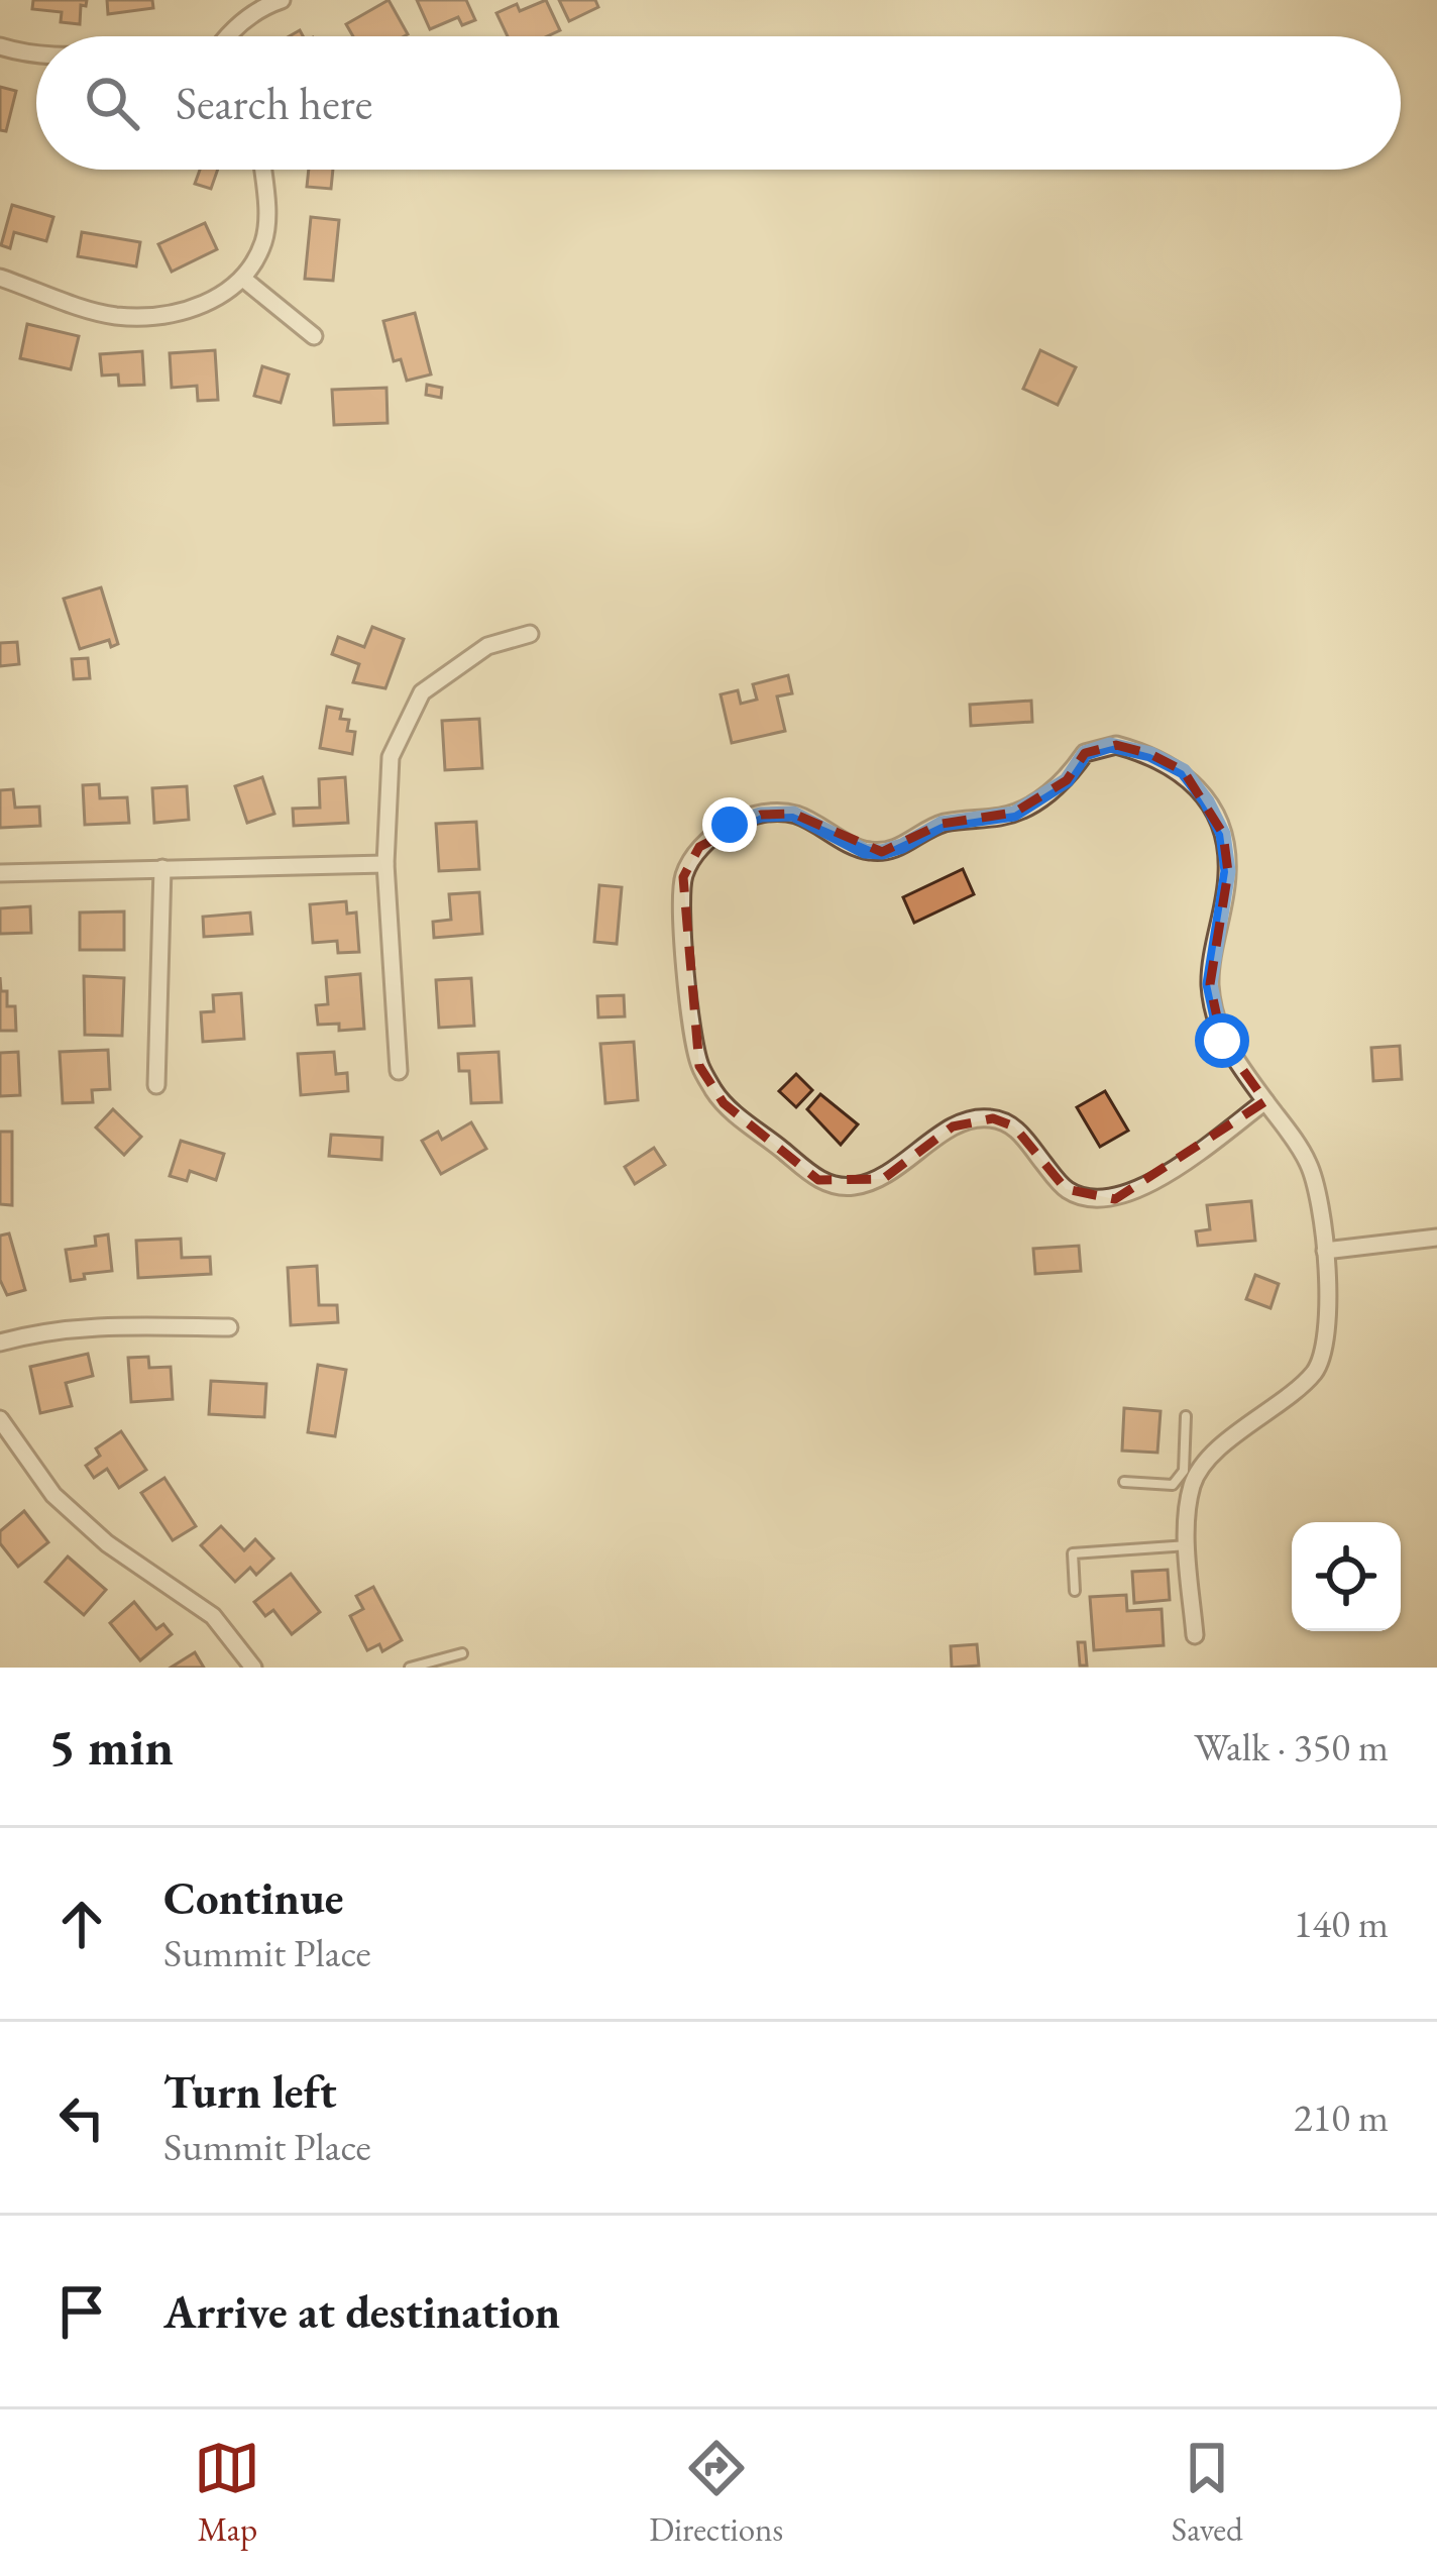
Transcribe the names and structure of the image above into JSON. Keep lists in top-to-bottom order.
{
  "page": {
    "search": "Search here",
    "heading": ["5 min", "Walk · 350 m"],
    "list": [
      ["Continue", "Summit Place", "140 m"],
      ["Turn left", "Summit Place", "210 m"],
      "Arrive at destination"
    ],
    "nav": ["Map", "Directions", "Saved"]
  }
}
